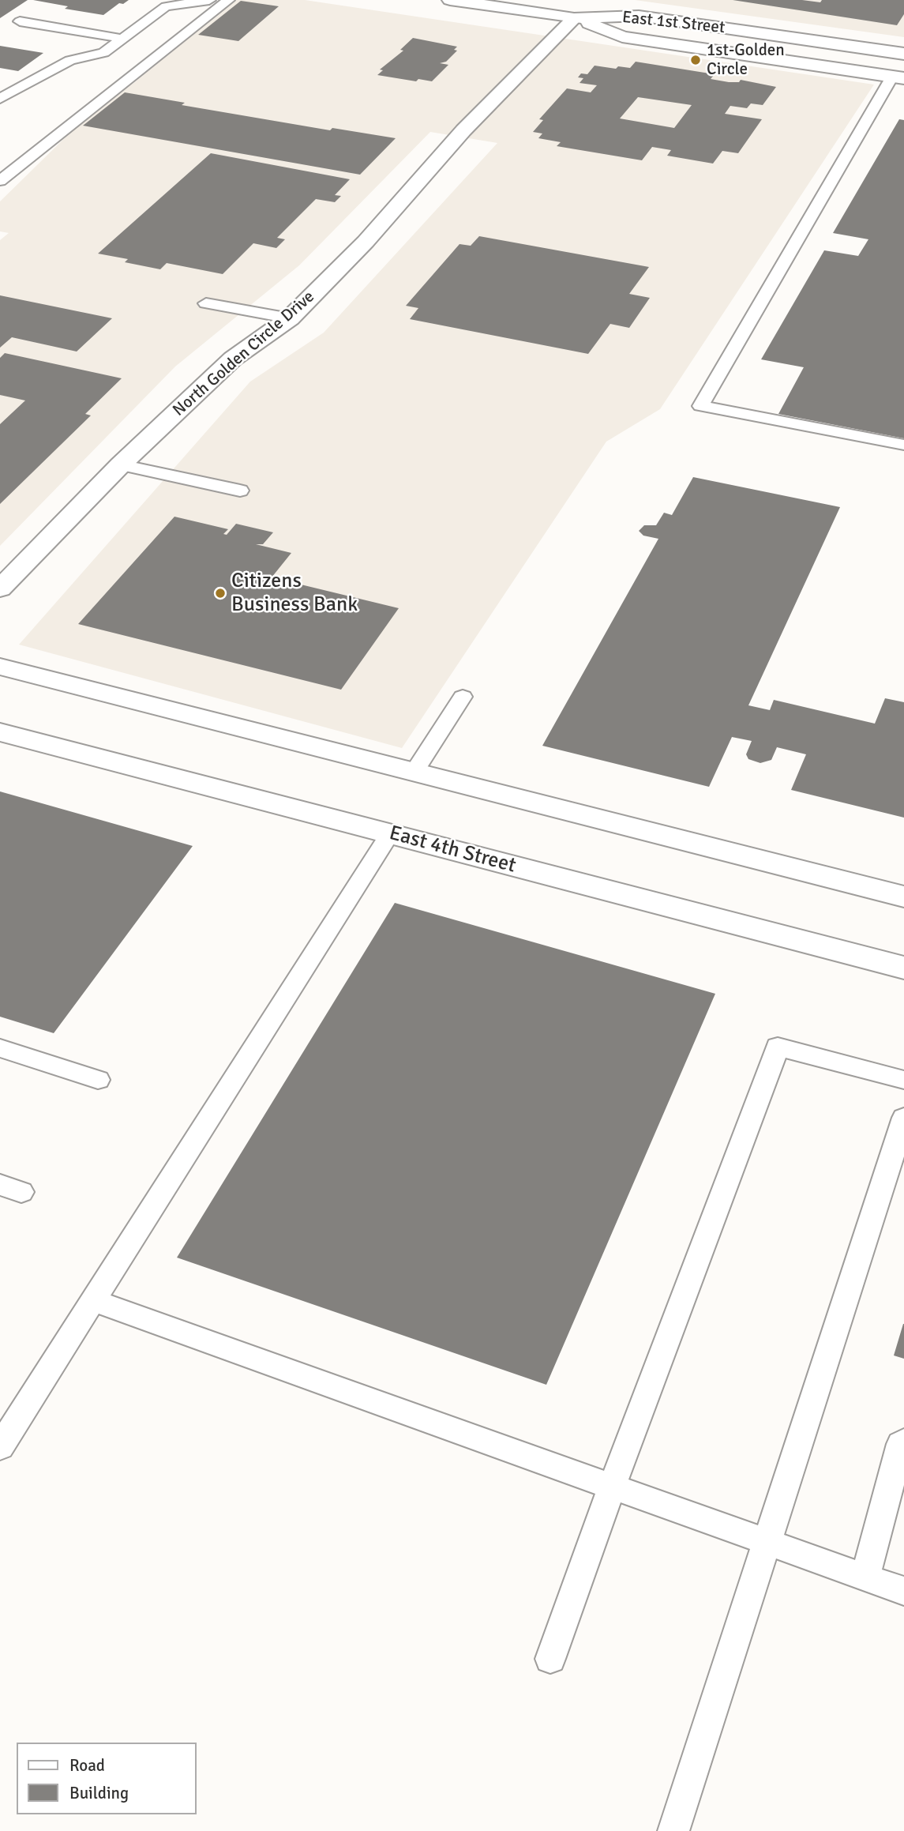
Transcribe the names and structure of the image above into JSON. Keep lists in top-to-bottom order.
{
  "streets": {
    "main road": ["East 1st Street", "North Golden Circle Drive", "East 4th Street"]
  },
  "crossings": [
    ["East 1st Street", "North Golden Circle Drive"]
  ],
  "places": ["1st-Golden Circle", "Citizens Business Bank"],
  "legend": ["Road", "Building"]
}
